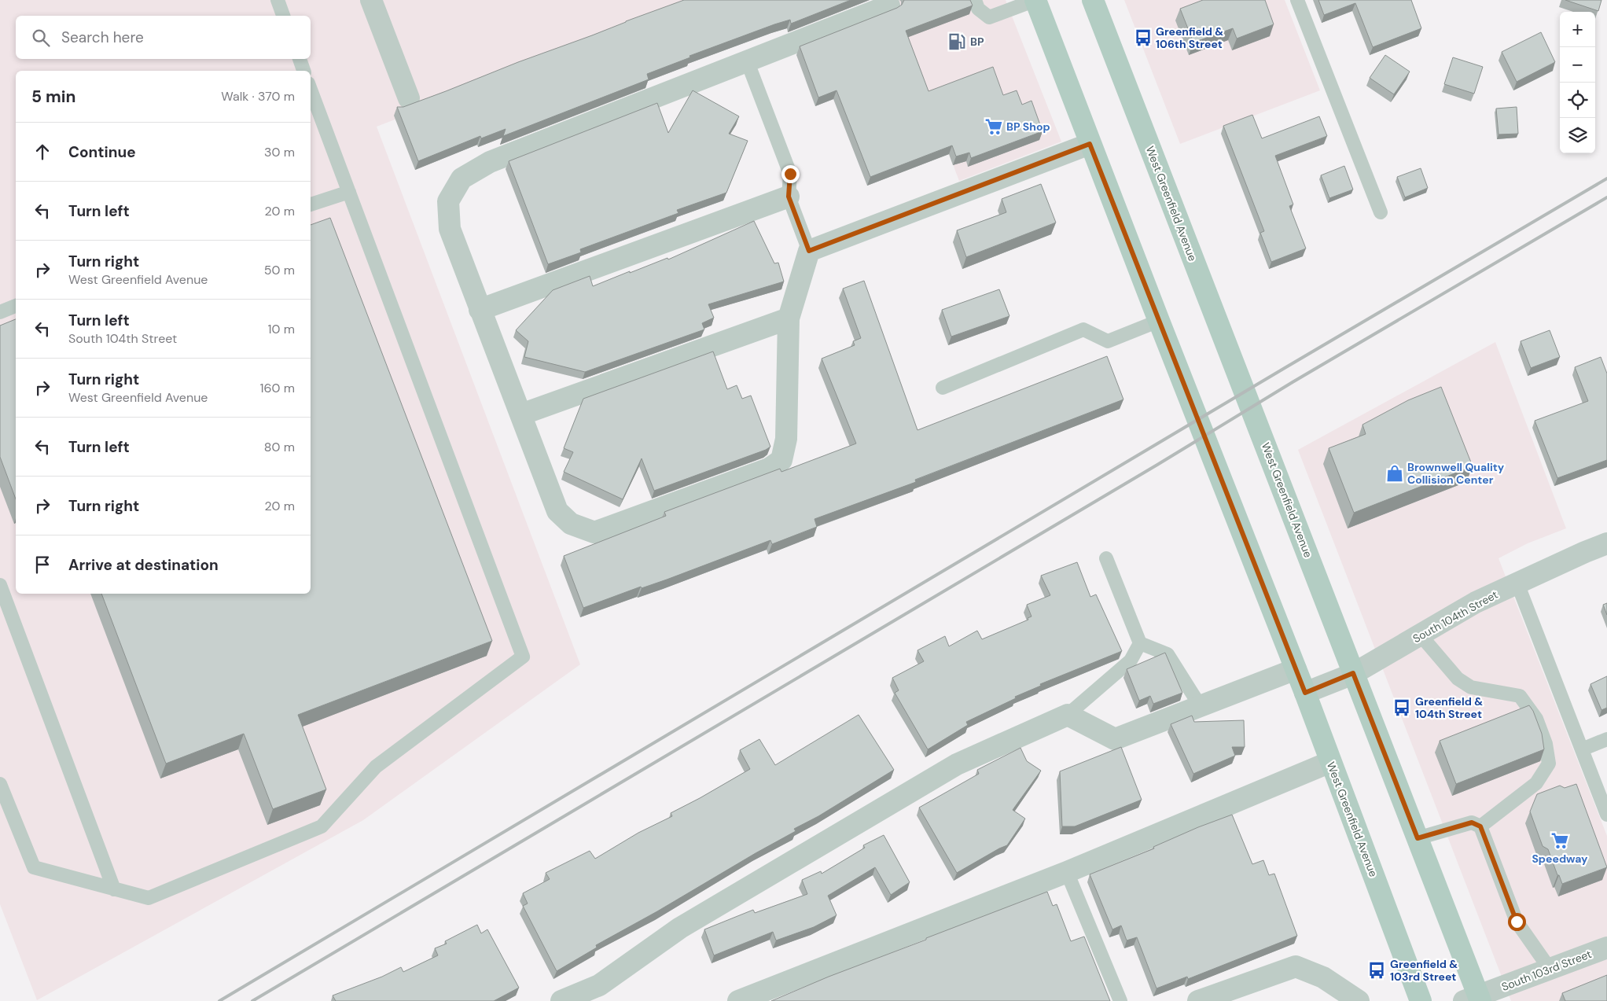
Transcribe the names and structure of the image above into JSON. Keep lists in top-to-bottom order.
{
  "streets": {
    "main road": ["West Greenfield Avenue"],
    "street": ["South 104th Street", "South 103rd Street"]
  },
  "crossings": [
    ["West Greenfield Avenue", "South 104th Street"],
    ["West Greenfield Avenue", "South 103rd Street"]
  ],
  "places": {
    "bus stop": ["Greenfield & 106th Street", "Greenfield & 104th Street", "Greenfield & 103rd Street"],
    "fuel station": ["BP"],
    "supermarket": ["BP Shop", "Speedway"],
    "shop": ["Brownwell Quality Collision Center"]
  },
  "page": {
    "map_buttons": ["+", "−"],
    "search": "Search here",
    "heading": ["5 min", "Walk · 370 m"],
    "list": [
      ["Continue", "30 m"],
      ["Turn left", "20 m"],
      ["Turn right", "West Greenfield Avenue", "50 m"],
      ["Turn left", "South 104th Street", "10 m"],
      ["Turn right", "West Greenfield Avenue", "160 m"],
      ["Turn left", "80 m"],
      ["Turn right", "20 m"],
      "Arrive at destination"
    ]
  }
}
